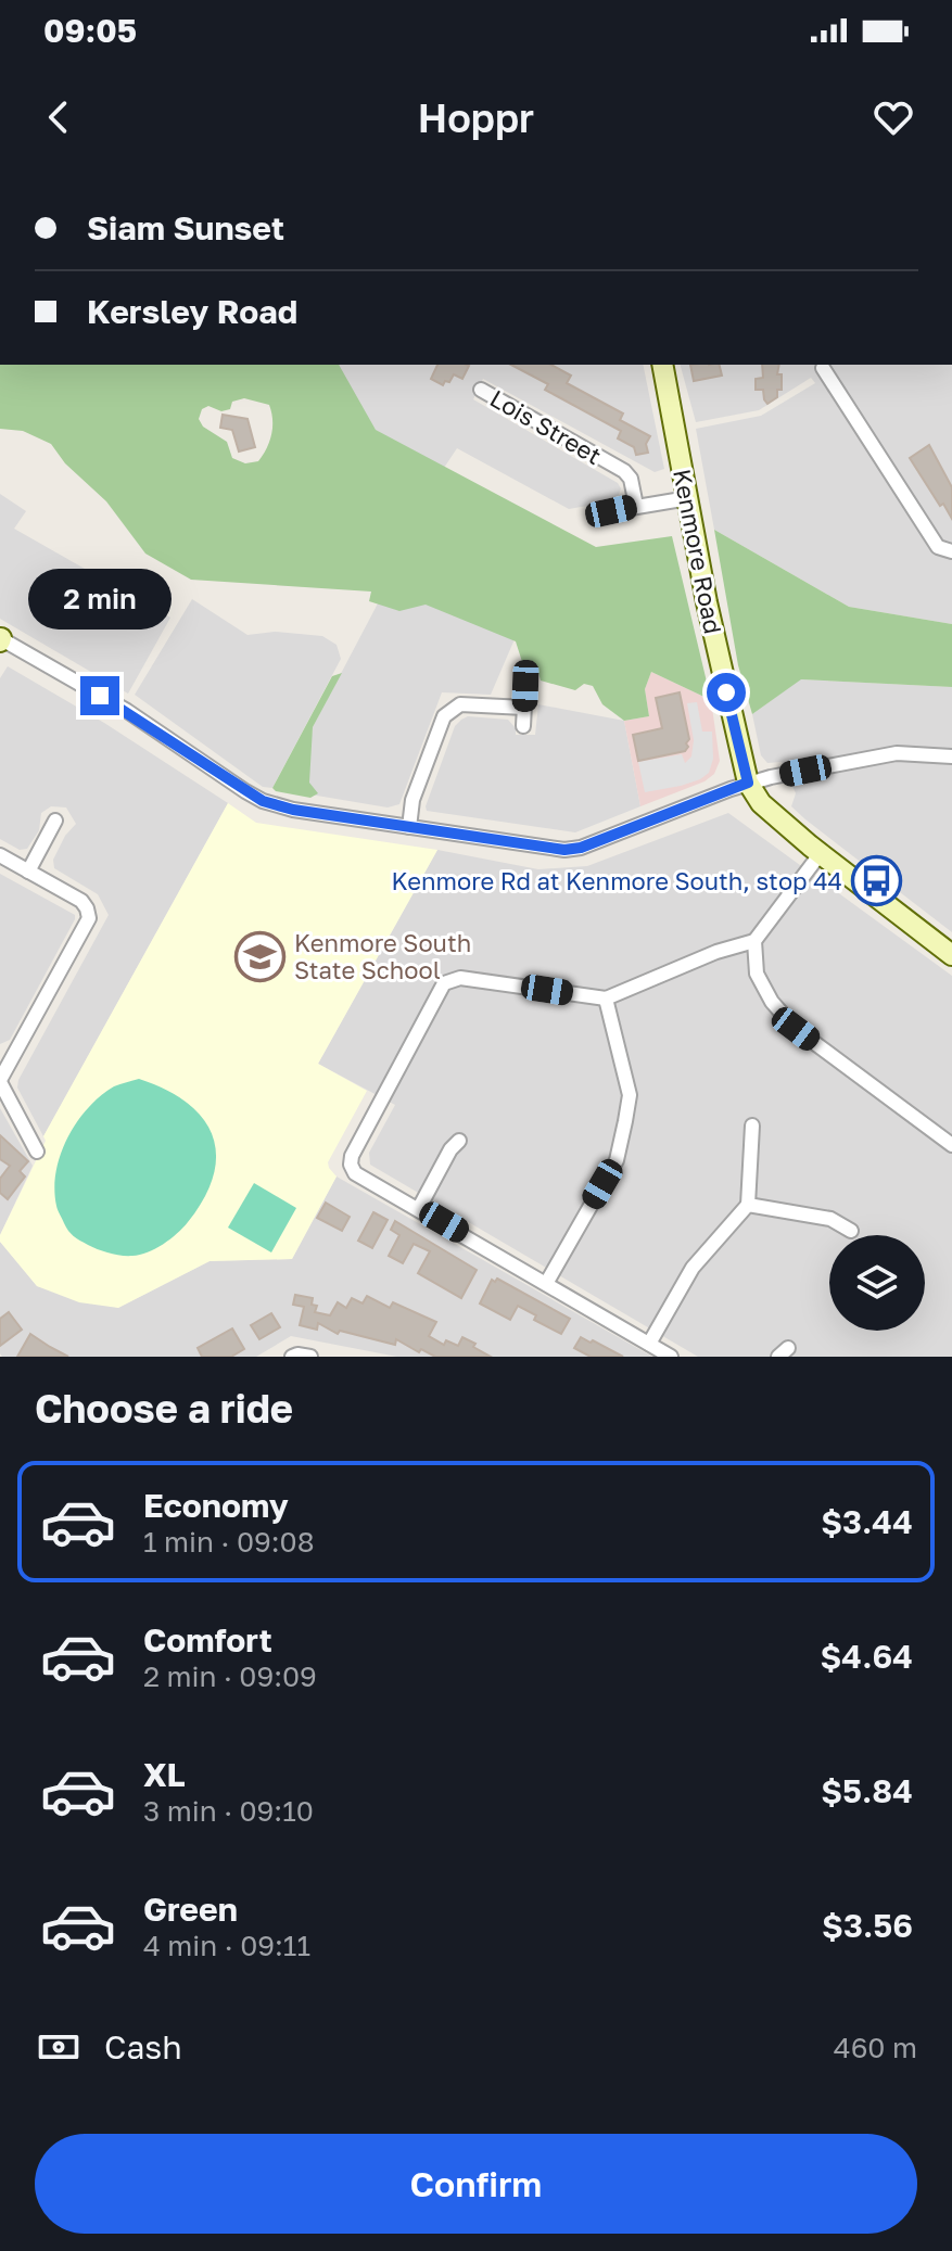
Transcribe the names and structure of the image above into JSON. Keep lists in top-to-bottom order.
{
  "streets": {
    "street": ["Lois Street", "Kenmore Road"]
  },
  "places": {
    "bus stop": ["Kenmore Rd at Kenmore South, stop 44"],
    "school or university": ["Kenmore South State School"]
  },
  "page": {
    "status": "09:05",
    "header": "Hoppr",
    "banner": ["Siam Sunset", "Kersley Road"],
    "bubble": "2 min",
    "heading": "Choose a ride",
    "list": [
      {
        "name": "Economy",
        "note": "1 min · 09:08",
        "value": "$3.44"
      },
      {
        "name": "Comfort",
        "note": "2 min · 09:09",
        "value": "$4.64"
      },
      {
        "name": "XL",
        "note": "3 min · 09:10",
        "value": "$5.84"
      },
      {
        "name": "Green",
        "note": "4 min · 09:11",
        "value": "$3.56"
      }
    ],
    "pay": ["Cash", "460 m"],
    "buttons": "Confirm"
  }
}
